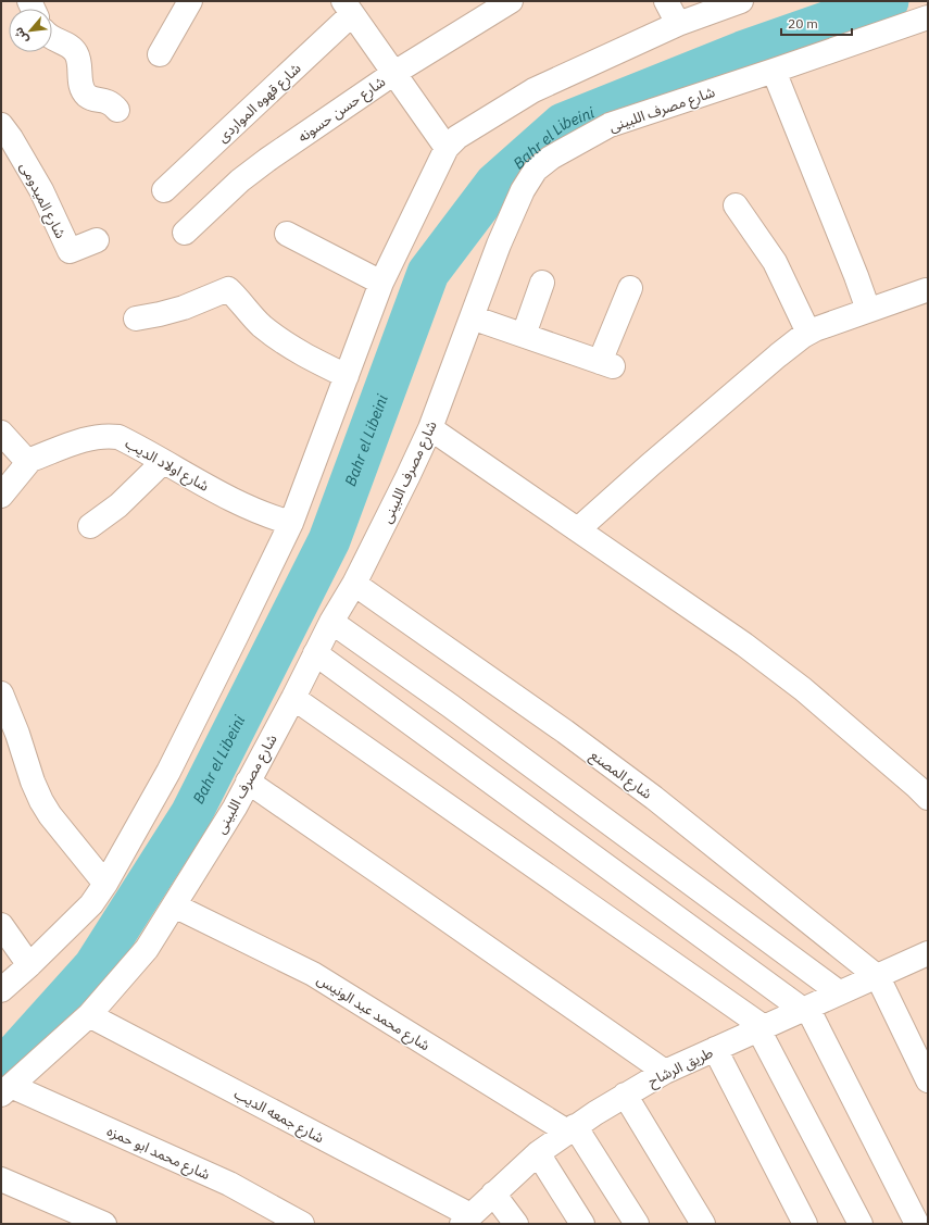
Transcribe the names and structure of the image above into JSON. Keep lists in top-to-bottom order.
{
  "streets": {
    "street": [
      "شارع قهوه المواردى",
      "شارع حسن حسونه",
      "شارع مصرف اللبينى",
      "شارع الميدومى",
      "شارع اولاد الديب",
      "شارع المصنع",
      "شارع محمد عبد الونيس",
      "طريق الرشاح",
      "شارع جمعه الديب",
      "شارع محمد ابو حمزه"
    ]
  },
  "crossings": [
    ["شارع مصرف اللبينى", "شارع المصنع"],
    ["شارع مصرف اللبينى", "شارع محمد عبد الونيس"],
    ["شارع مصرف اللبينى", "شارع جمعه الديب"],
    ["شارع مصرف اللبينى", "شارع محمد ابو حمزه"],
    ["شارع المصنع", "طريق الرشاح"],
    ["شارع محمد عبد الونيس", "طريق الرشاح"],
    ["طريق الرشاح", "شارع جمعه الديب"]
  ],
  "water": ["Bahr el Libeini"],
  "scale_bar": "20 m",
  "north": "bottom left"
}
